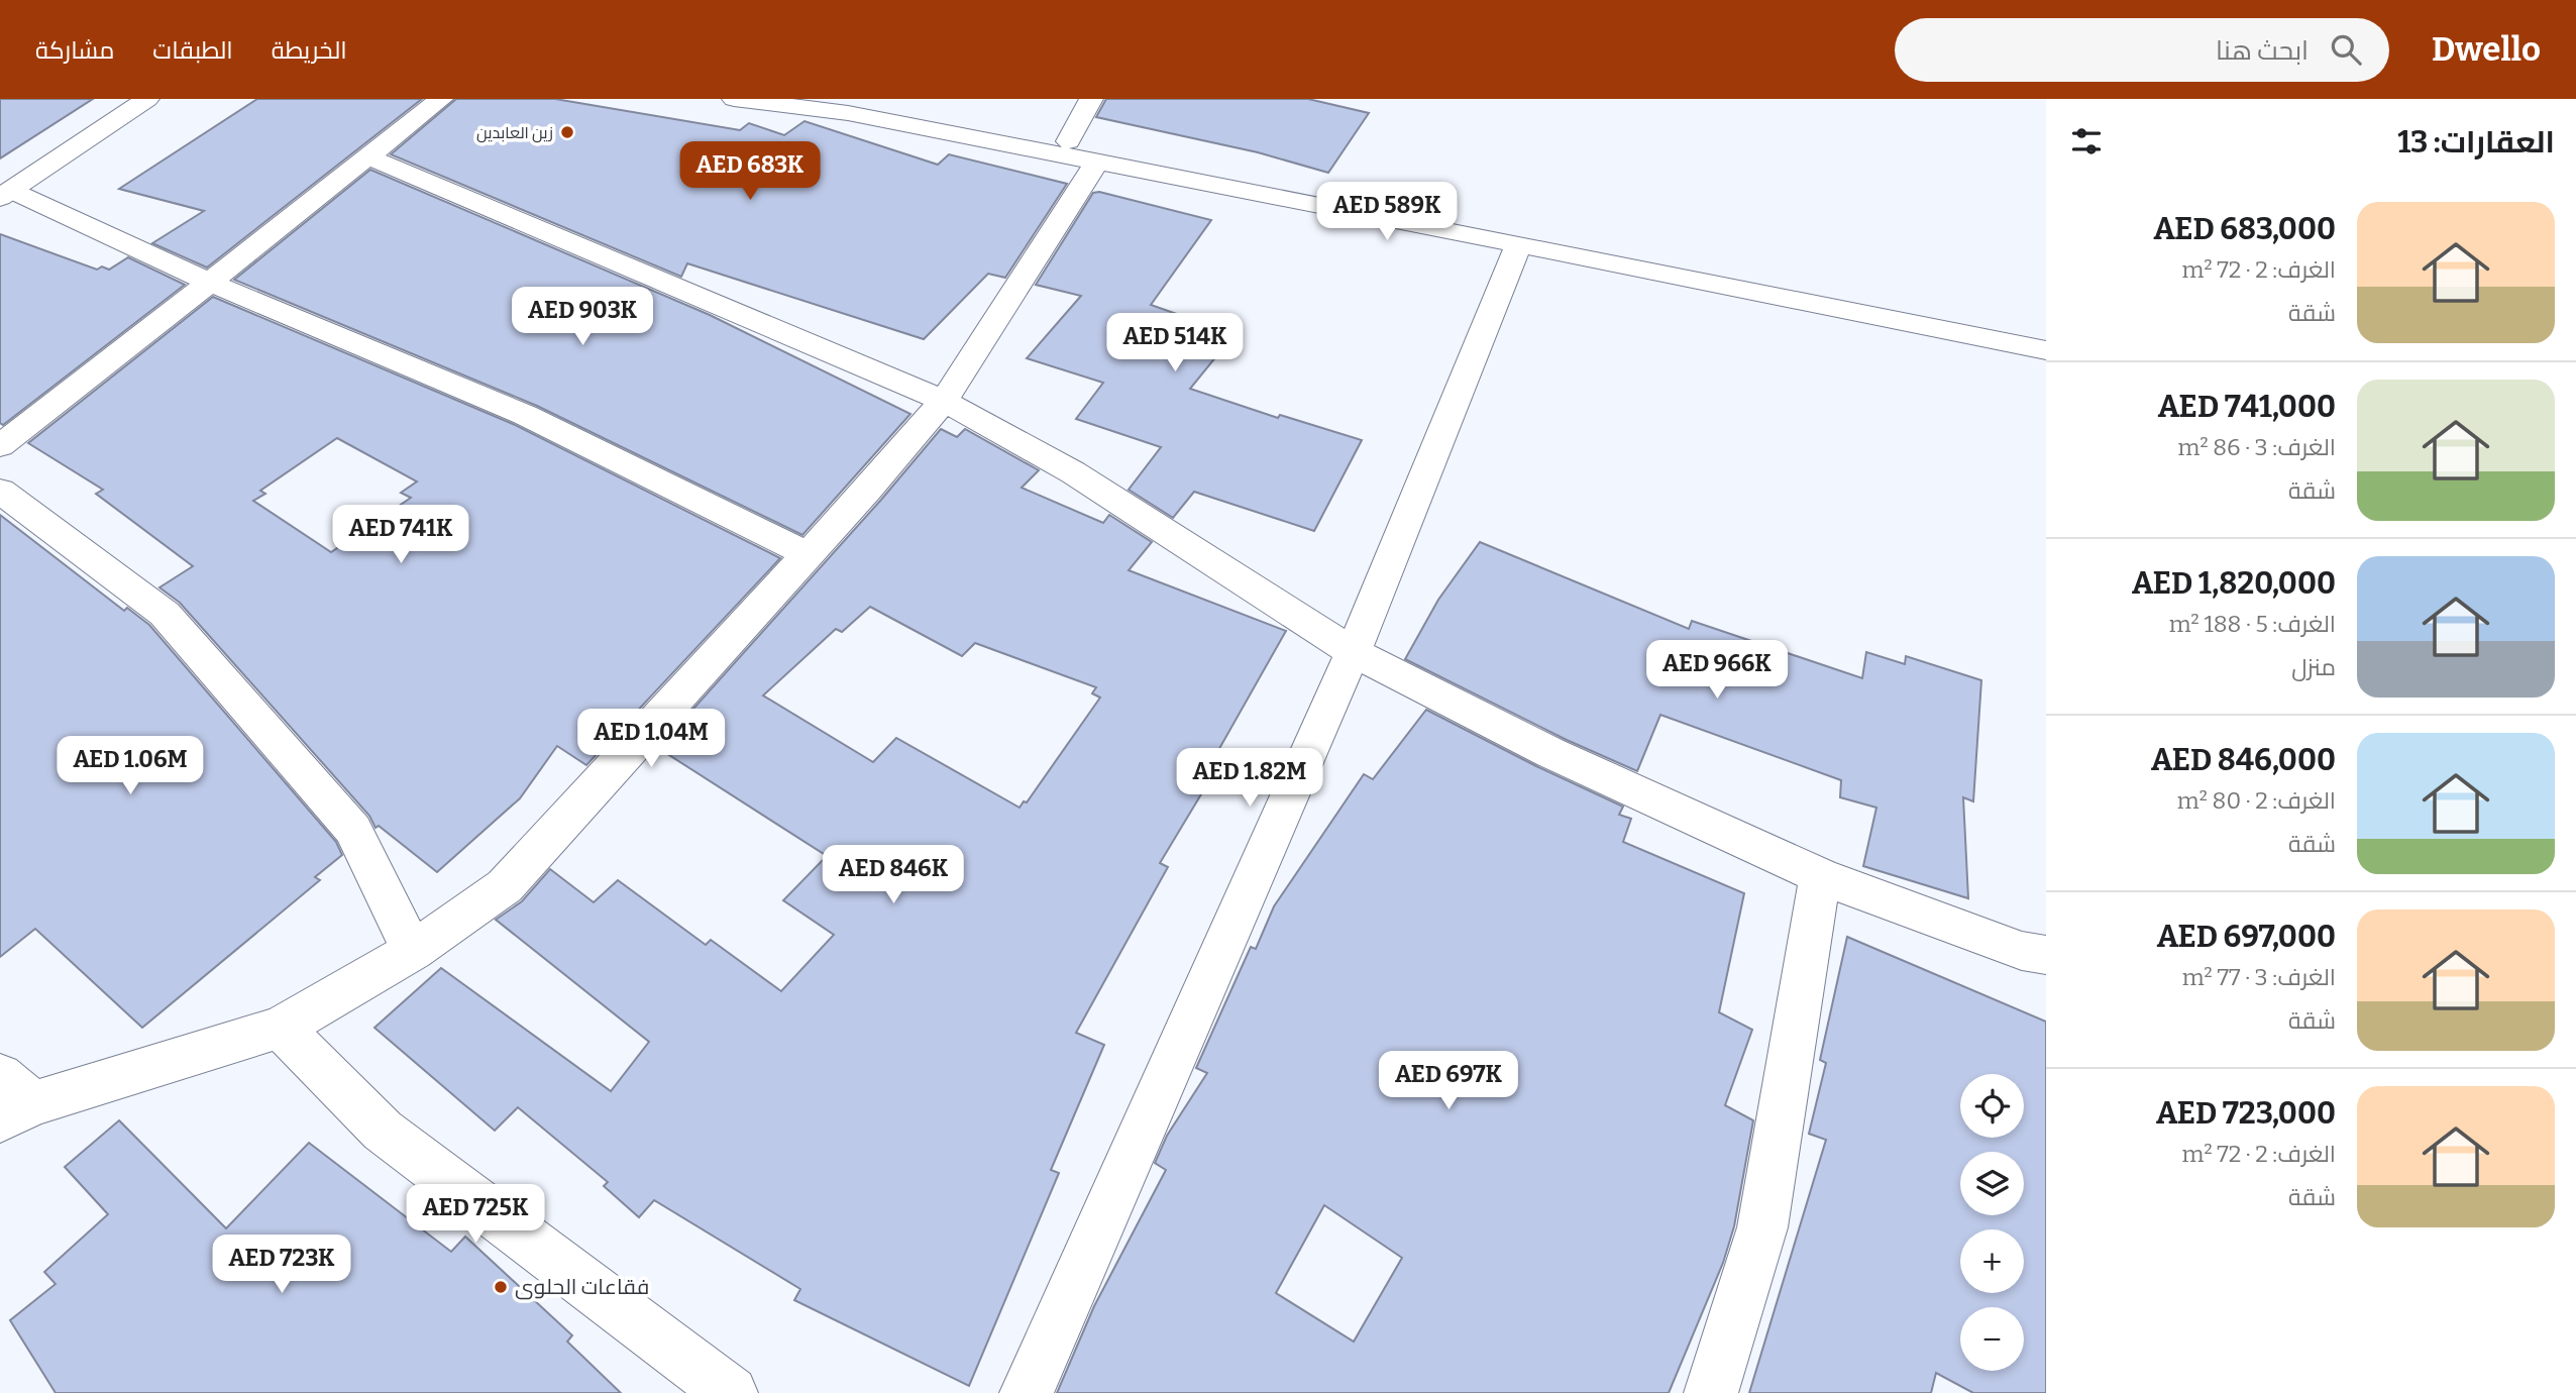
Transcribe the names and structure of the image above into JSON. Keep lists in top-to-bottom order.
{
  "places": ["زين العابدين", "فقاعات الحلوى"],
  "page": {
    "header": "Dwello",
    "search": "ابحث هنا",
    "nav": ["الخريطة", "الطبقات", "مشاركة"],
    "heading": "العقارات: 13",
    "price": [
      "AED 683K",
      "AED 589K",
      "AED 903K",
      "AED 514K",
      "AED 741K",
      "AED 966K",
      "AED 1.04M",
      "AED 1.06M",
      "AED 1.82M",
      "AED 846K",
      "AED 697K",
      "AED 725K",
      "AED 723K"
    ],
    "list": [
      {
        "name": "AED 683,000",
        "note": "الغرف: 2 · 72 m² · شقة"
      },
      {
        "name": "AED 741,000",
        "note": "الغرف: 3 · 86 m² · شقة"
      },
      {
        "name": "AED 1,820,000",
        "note": "الغرف: 5 · 188 m² · منزل"
      },
      {
        "name": "AED 846,000",
        "note": "الغرف: 2 · 80 m² · شقة"
      },
      {
        "name": "AED 697,000",
        "note": "الغرف: 3 · 77 m² · شقة"
      },
      {
        "name": "AED 723,000",
        "note": "الغرف: 2 · 72 m² · شقة"
      }
    ],
    "map_buttons": ["+", "−"]
  }
}
